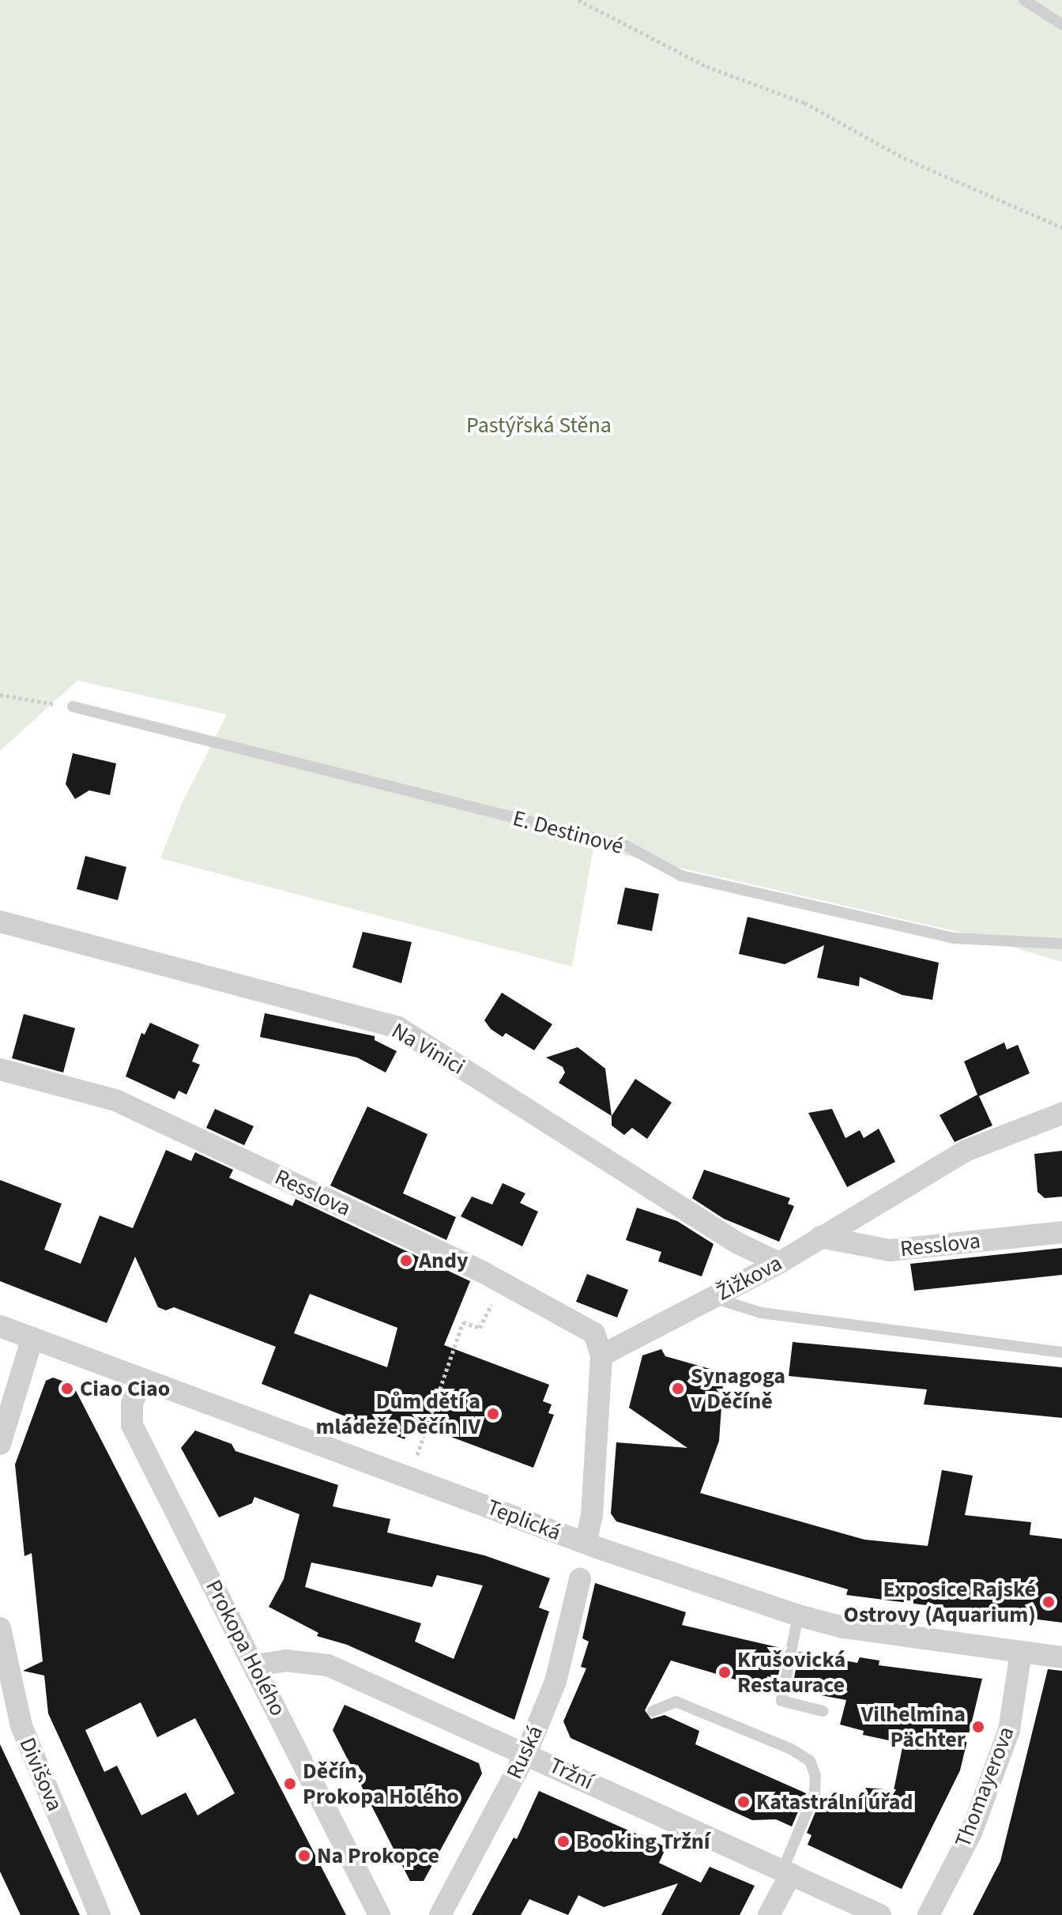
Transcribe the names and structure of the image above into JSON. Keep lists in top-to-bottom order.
{
  "streets": {
    "street": [
      "Na Vinici",
      "Resslova",
      "Žižkova",
      "Teplická",
      "Prokopa Holého",
      "Ruská",
      "Tržní",
      "Divišova",
      "Thomayerova"
    ],
    "lane": ["E. Destinové"]
  },
  "crossings": [
    ["Na Vinici", "Žižkova"],
    ["Resslova", "Žižkova"],
    ["Teplická", "Prokopa Holého"],
    ["Teplická", "Thomayerova"],
    ["Prokopa Holého", "Tržní"],
    ["Ruská", "Tržní"]
  ],
  "parks": ["Pastýřská Stěna"],
  "places": [
    "Andy",
    "Ciao Ciao",
    "Synagoga v Děčíně",
    "Dům dětí a mládeže Děčín IV",
    "Exposice Rajské Ostrovy (Aquarium)",
    "Krušovická Restaurace",
    "Vilhelmina Pächter",
    "Děčín, Prokopa Holého",
    "Katastrální úřad",
    "Booking Tržní",
    "Na Prokopce"
  ]
}
